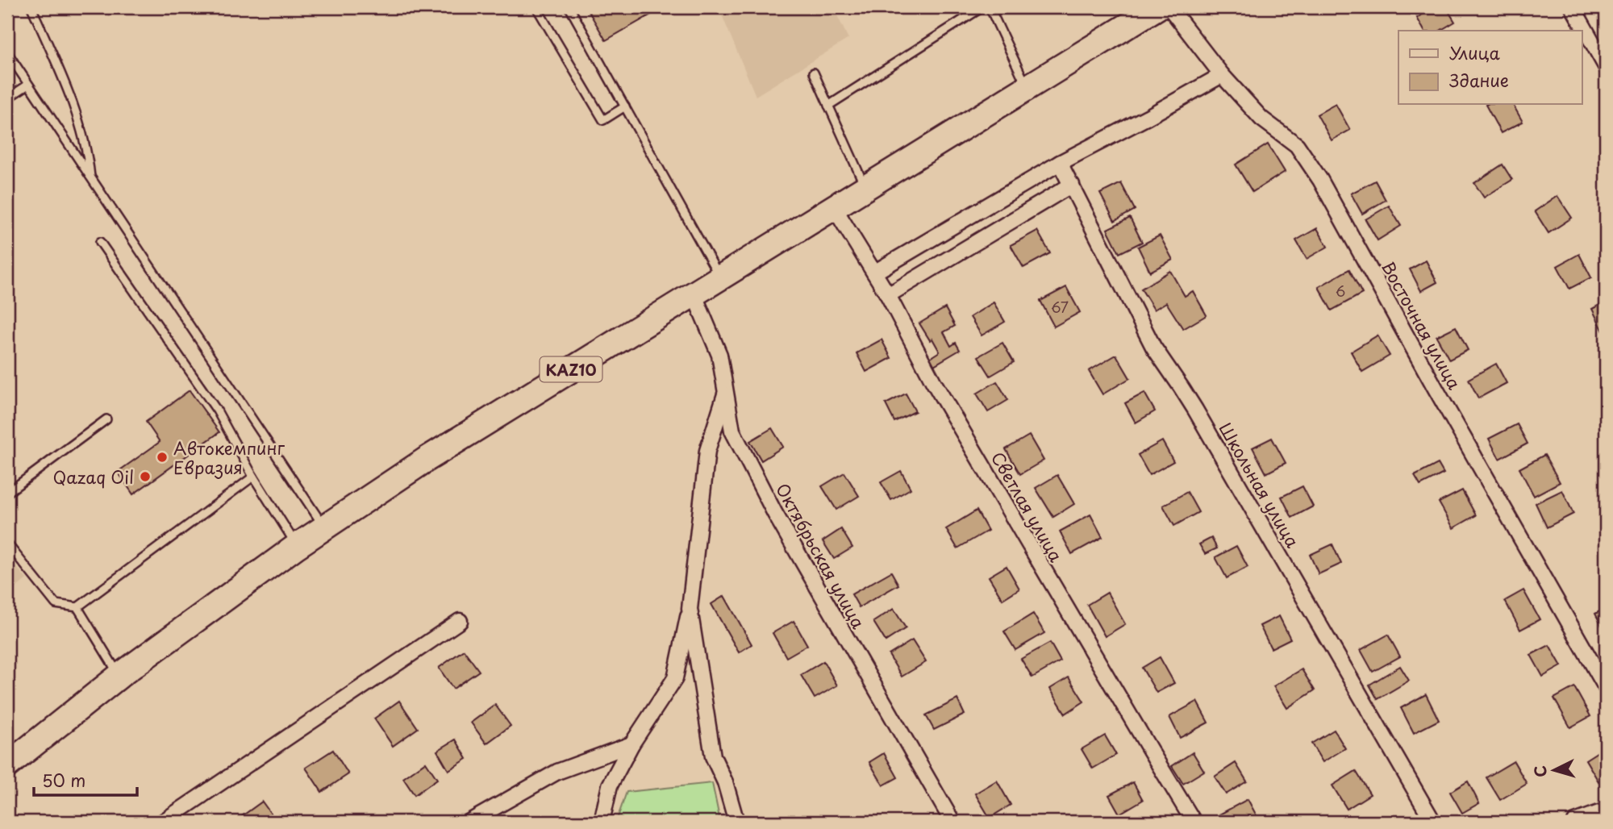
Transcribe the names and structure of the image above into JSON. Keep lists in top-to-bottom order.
{
  "streets": {
    "highway": ["KAZ10"],
    "street": [
      "Восточная улица",
      "Школьная улица",
      "Светлая улица",
      "Октябрьская улица"
    ]
  },
  "crossings": [
    ["KAZ10", "Светлая улица"],
    ["KAZ10", "Октябрьская улица"]
  ],
  "places": ["Автокемпинг Евразия", "Qazaq Oil"],
  "house_numbers": ["6", "67"],
  "legend": ["Улица", "Здание"],
  "scale_bar": "50 m",
  "north": "left"
}
